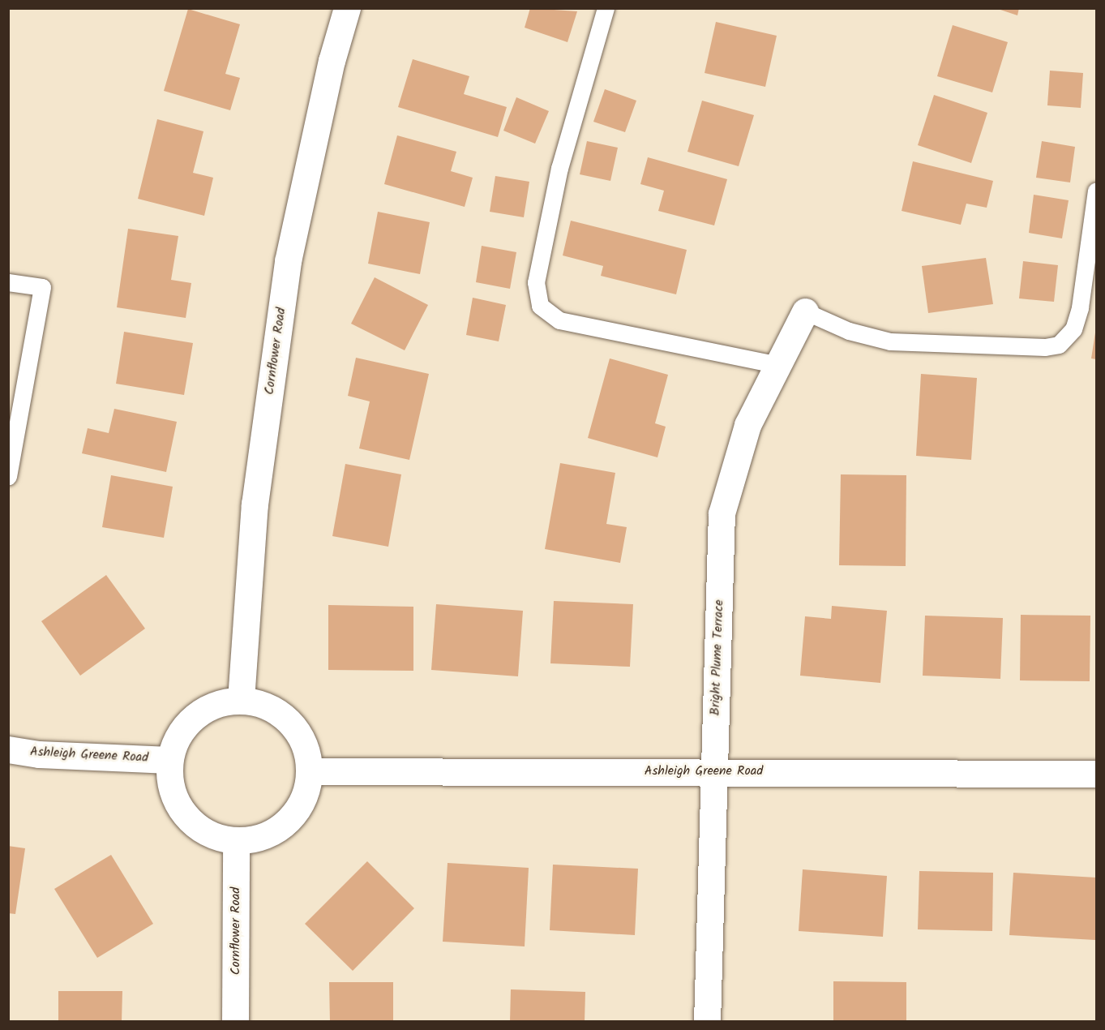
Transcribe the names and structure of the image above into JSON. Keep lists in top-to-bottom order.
{
  "streets": {
    "street": ["Cornflower Road", "Bright Plume Terrace", "Ashleigh Greene Road"]
  },
  "crossings": [
    ["Cornflower Road", "Ashleigh Greene Road"],
    ["Bright Plume Terrace", "Ashleigh Greene Road"]
  ]
}
